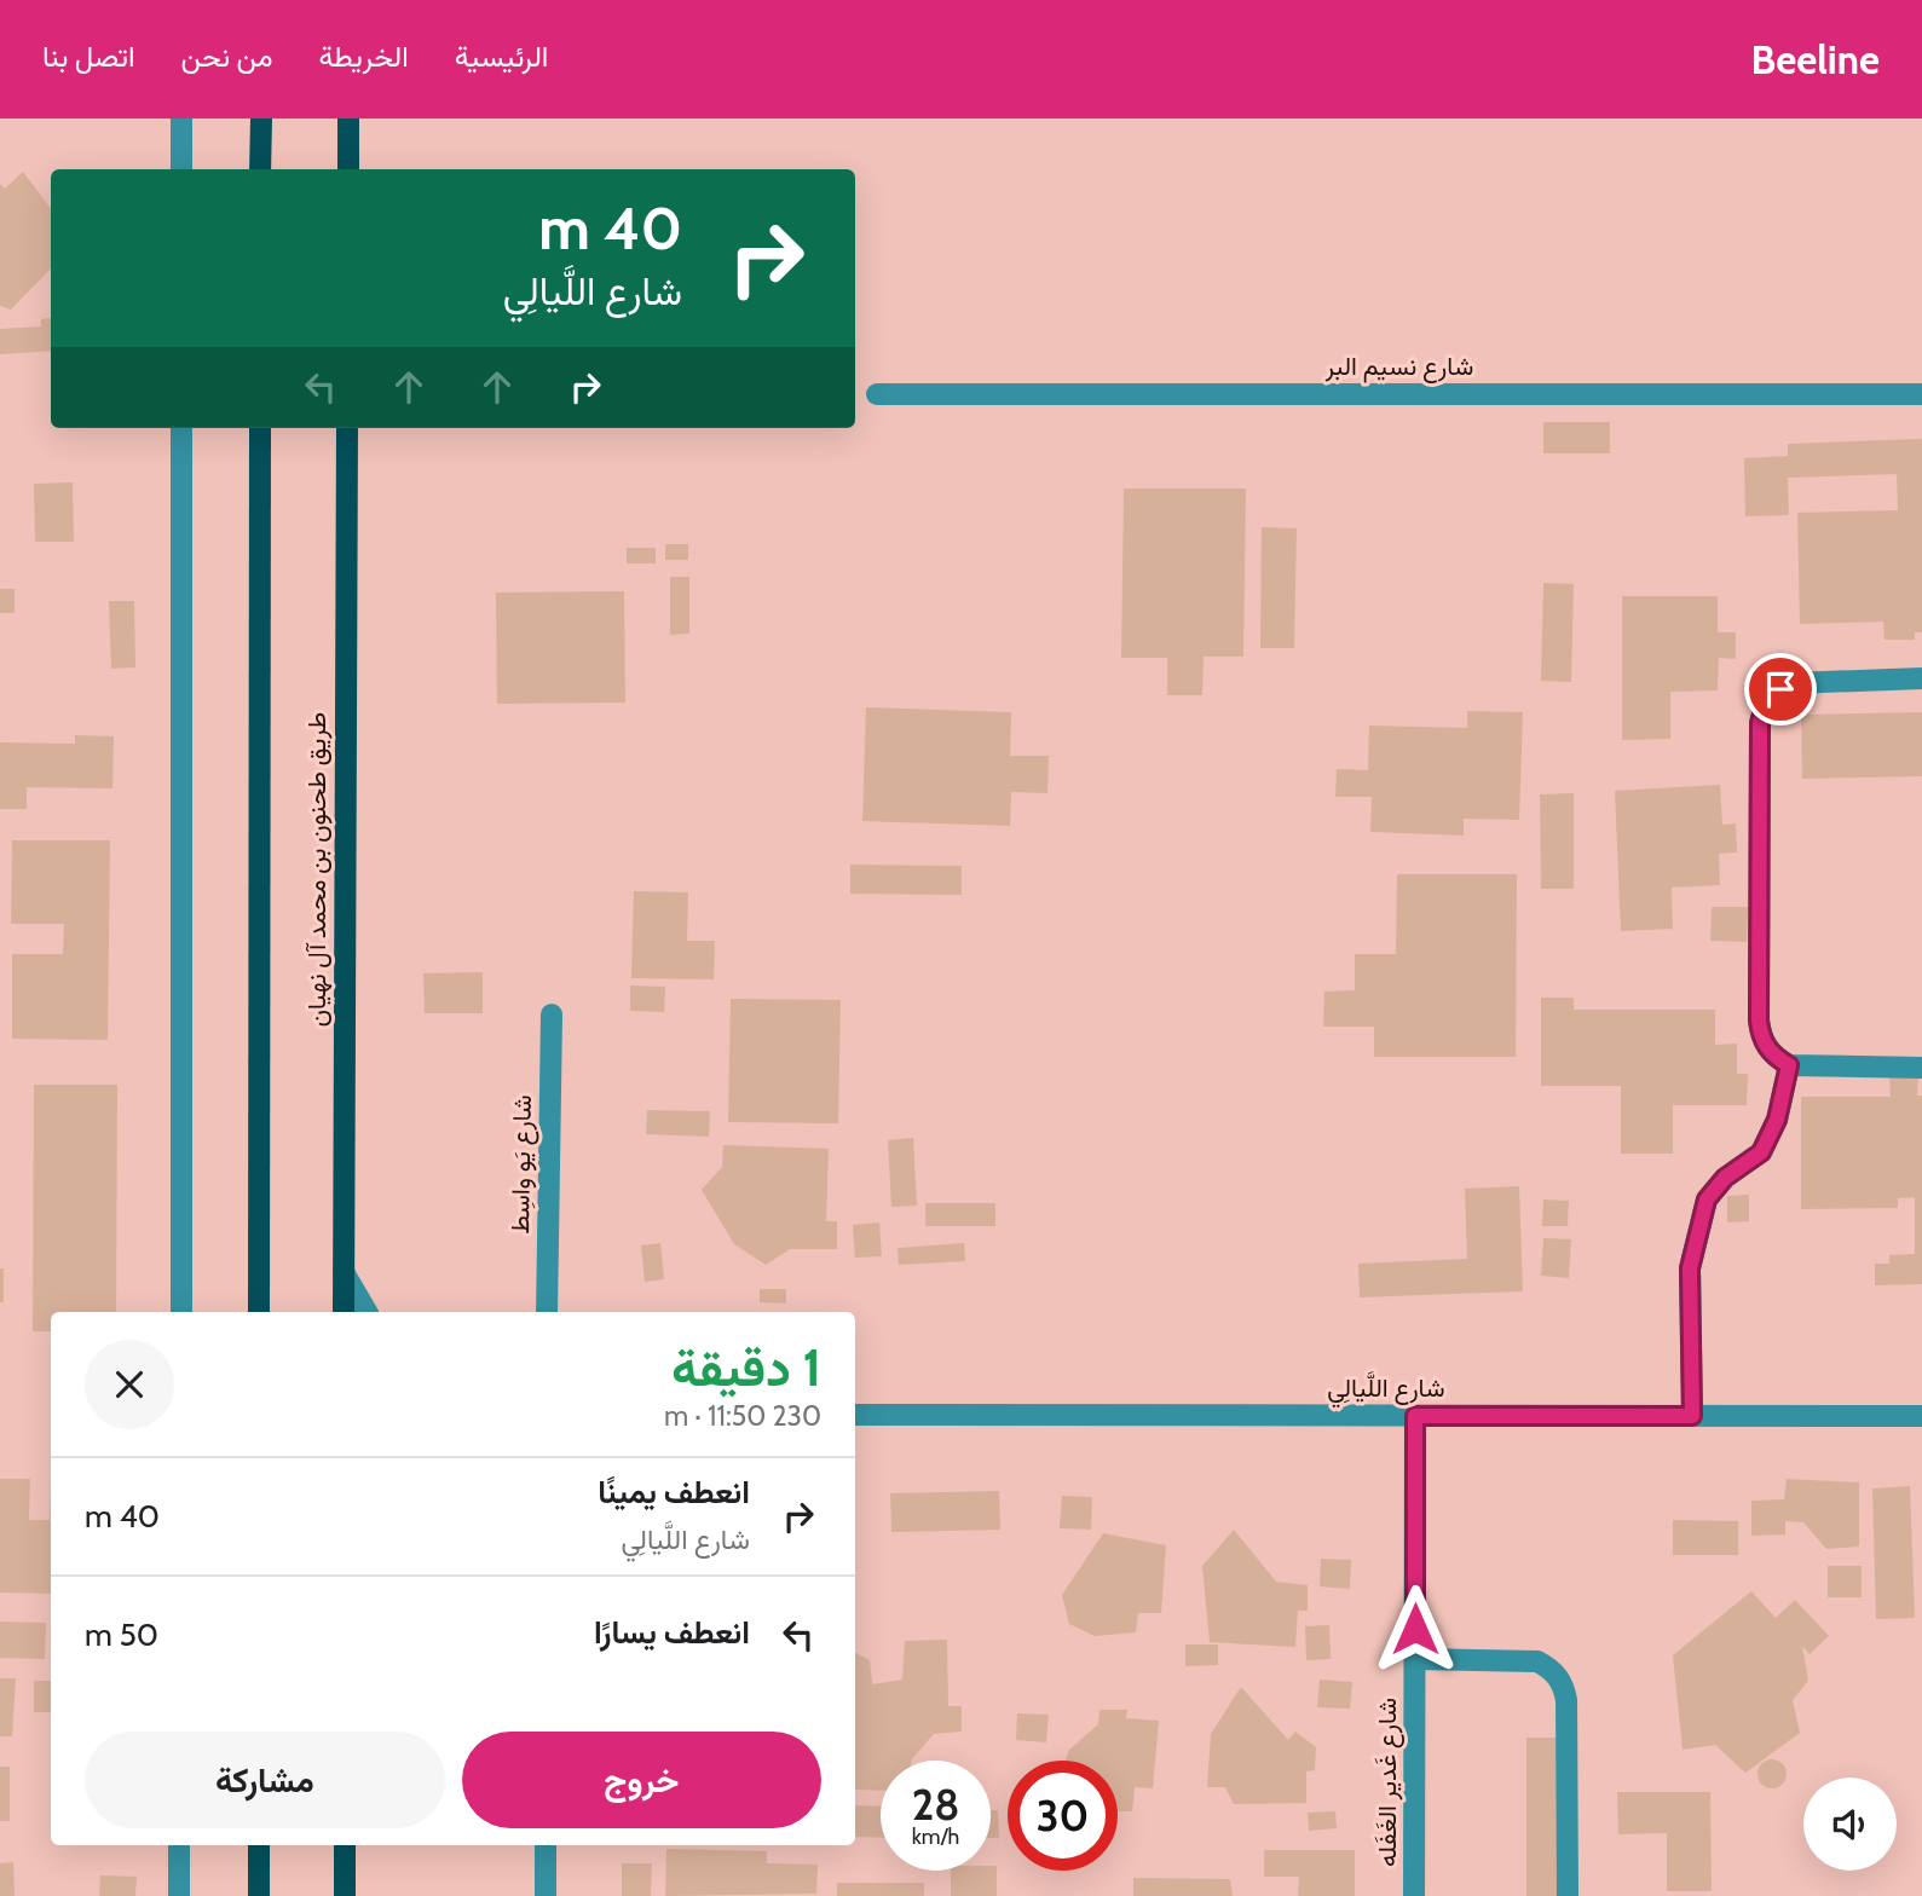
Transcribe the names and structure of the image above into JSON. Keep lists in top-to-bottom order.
{
  "streets": {
    "main road": ["طريق طحنون بن محمد آل نهيان"],
    "street": [
      "شارع نسيم البر",
      "شارع يَو واسِط",
      "شارع اللَّيالِي",
      "شارع غَدير الغَفَله"
    ]
  },
  "crossings": [
    ["شارع اللَّيالِي", "شارع غَدير الغَفَله"]
  ],
  "page": {
    "header": "Beeline",
    "nav": [
      "الرئيسية",
      "الخريطة",
      "من نحن",
      "اتصل بنا"
    ],
    "turn": ["40 m", "شارع اللَّيالِي"],
    "heading": ["1 دقيقة", "230 m · 11:50"],
    "list": [
      {
        "name": "انعطف يمينًا",
        "note": "شارع اللَّيالِي",
        "value": "40 m"
      },
      {
        "name": "انعطف يسارًا",
        "value": "50 m"
      }
    ],
    "buttons": ["خروج", "مشاركة"],
    "speed": "28 km/h",
    "limit": "30"
  }
}
